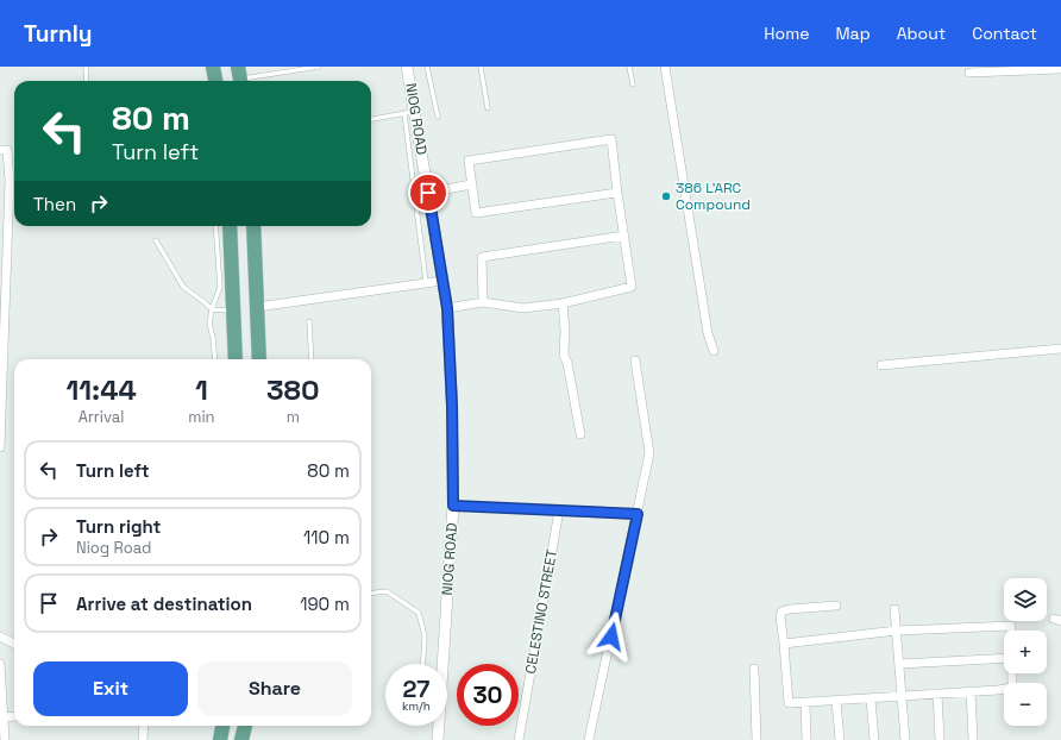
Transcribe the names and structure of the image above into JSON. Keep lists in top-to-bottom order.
{
  "streets": {
    "street": ["NIOG ROAD", "CELESTINO STREET"]
  },
  "places": ["386 L'ARC Compound"],
  "page": {
    "header": "Turnly",
    "nav": [
      "Home",
      "Map",
      "About",
      "Contact"
    ],
    "turn": ["80 m", "Turn left"],
    "then": "Then",
    "eta": [
      "11:44",
      "Arrival",
      "1",
      "min",
      "380",
      "m"
    ],
    "list": [
      {
        "name": "Turn left",
        "value": "80 m"
      },
      {
        "name": "Turn right",
        "note": "Niog Road",
        "value": "110 m"
      },
      {
        "name": "Arrive at destination",
        "value": "190 m"
      }
    ],
    "map_buttons": ["+", "−"],
    "buttons": ["Exit", "Share"],
    "speed": "27 km/h",
    "limit": "30"
  }
}
